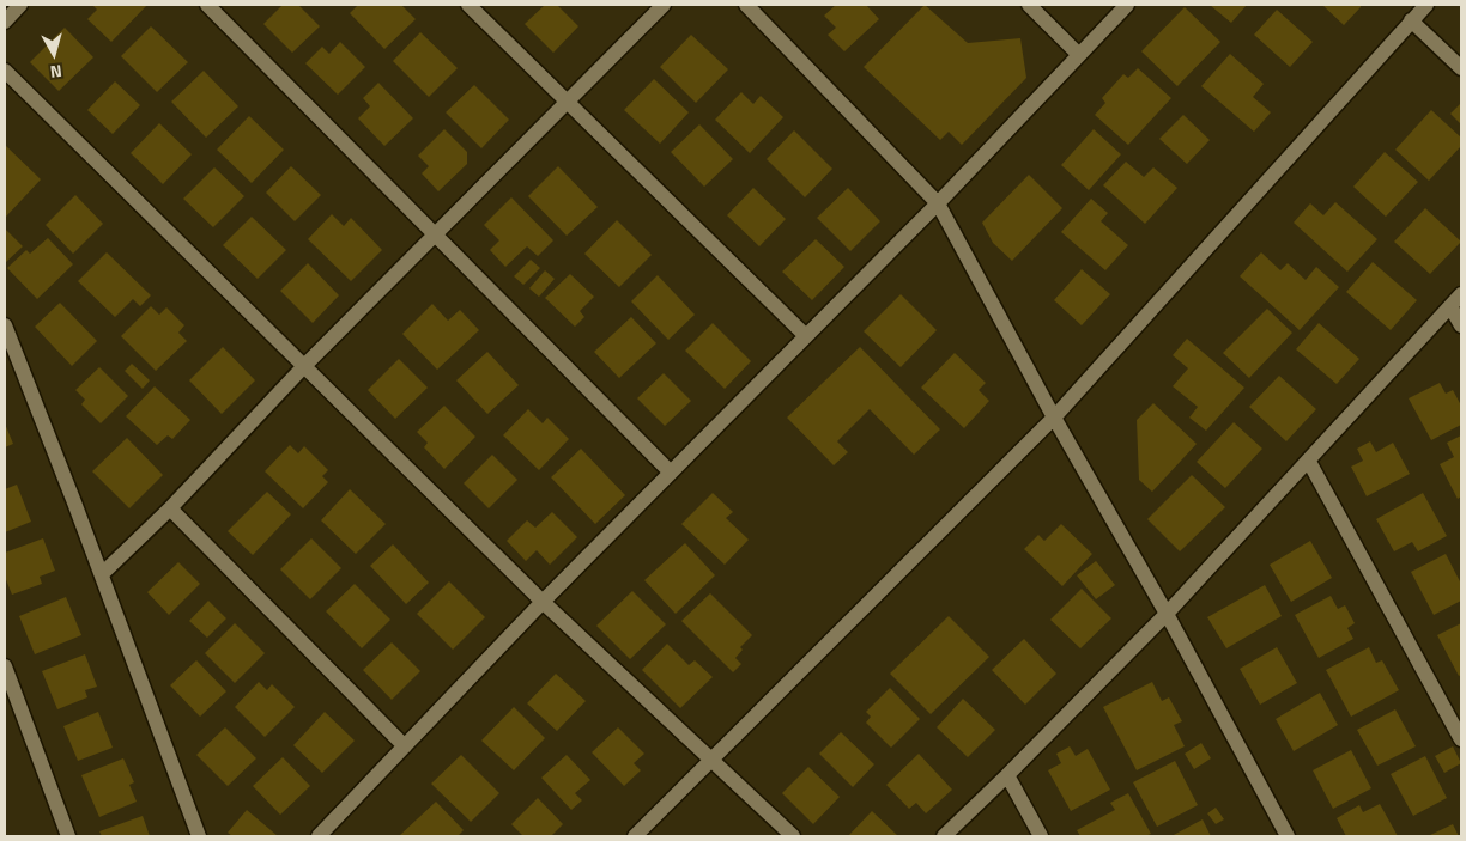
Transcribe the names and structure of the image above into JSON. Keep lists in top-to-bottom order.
{
  "north": "bottom"
}
